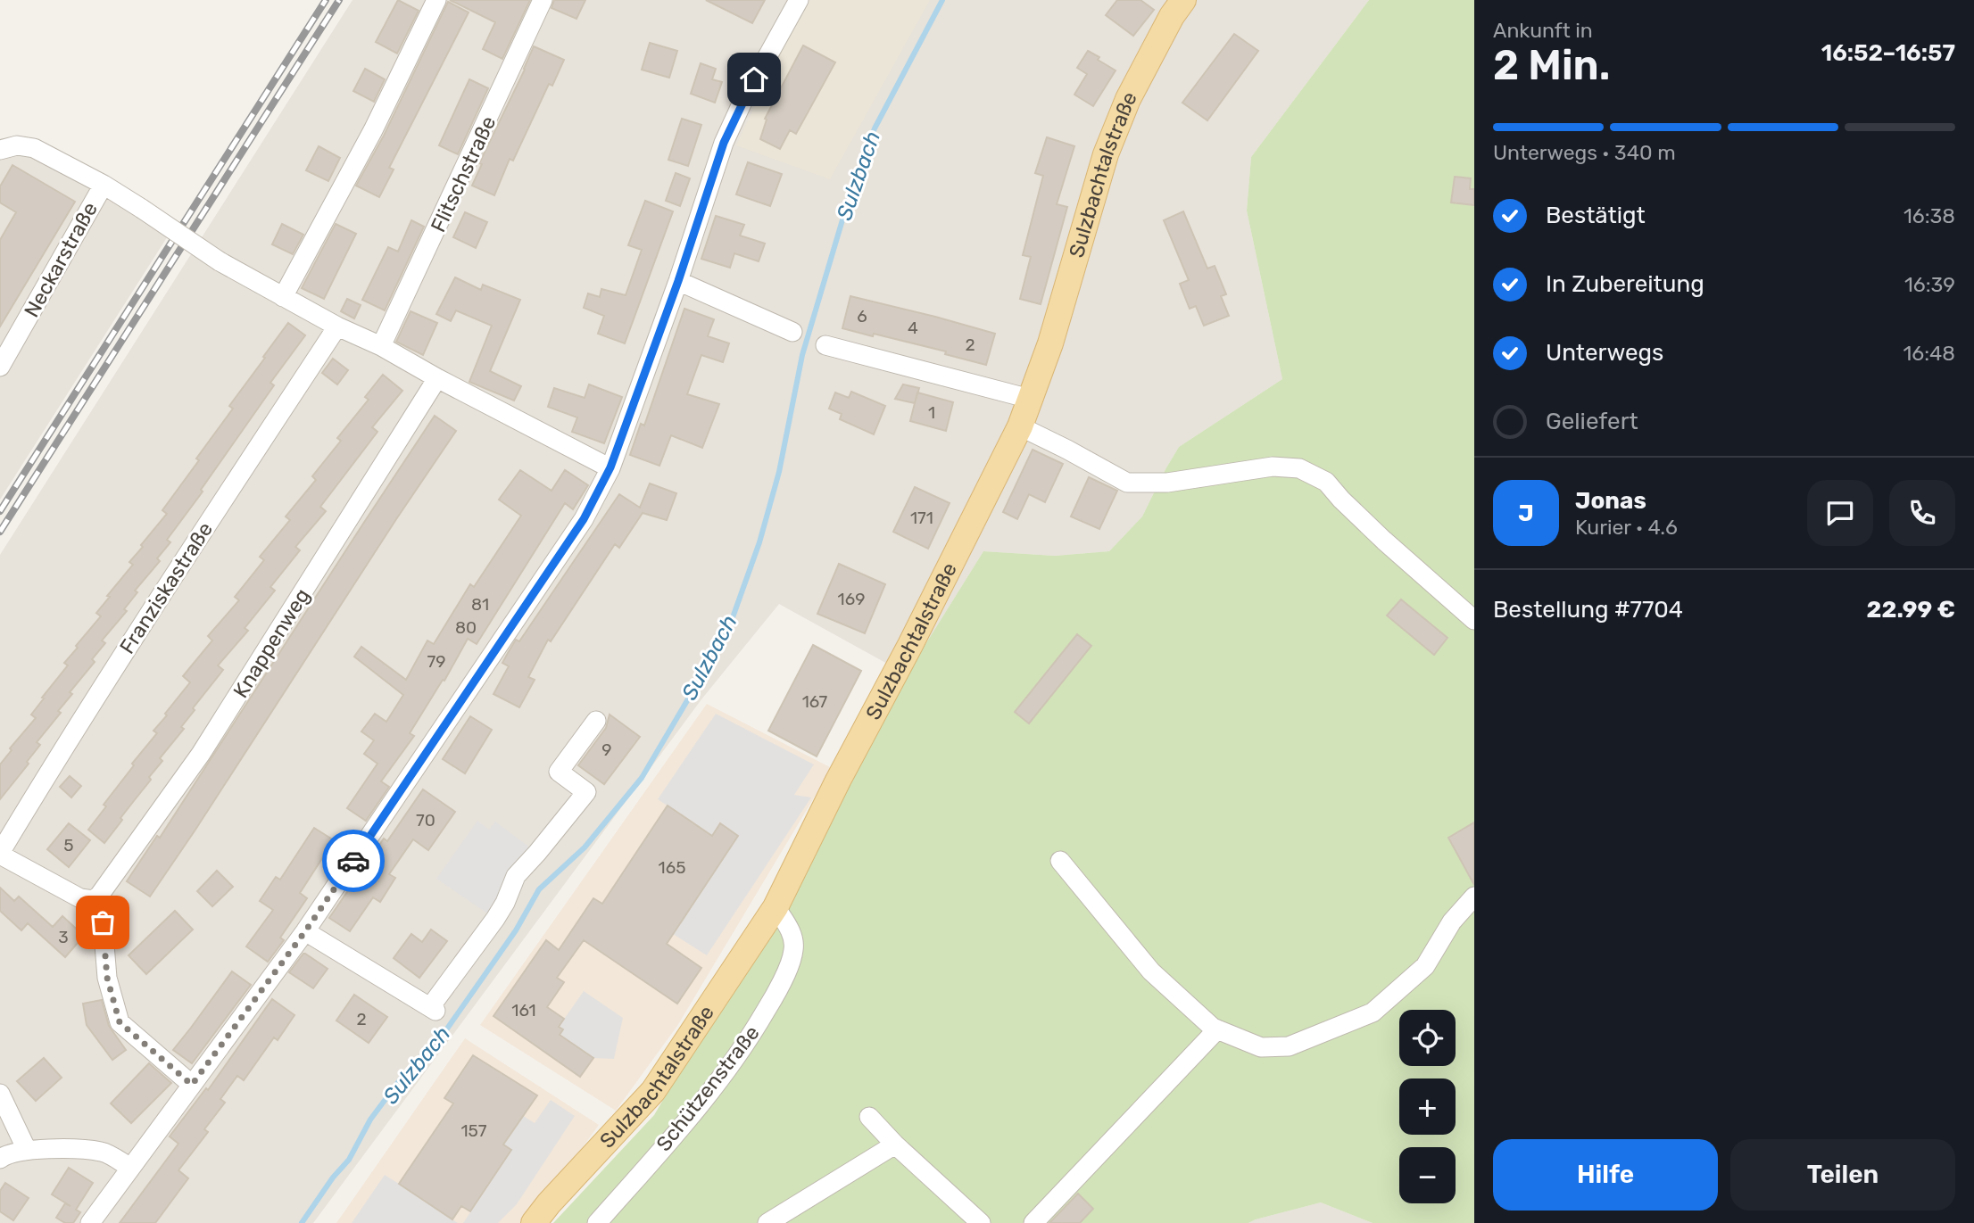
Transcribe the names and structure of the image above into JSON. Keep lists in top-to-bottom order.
{
  "streets": {
    "main road": ["Sulzbachtalstraße"],
    "street": [
      "Flitschstraße",
      "Neckarstraße",
      "Franziskastraße",
      "Knappenweg",
      "Schützenstraße"
    ]
  },
  "crossings": [
    ["Sulzbachtalstraße", "Schützenstraße"],
    ["Franziskastraße", "Knappenweg"]
  ],
  "water": ["Sulzbach"],
  "house_numbers": [
    "6",
    "4",
    "2",
    "1",
    "171",
    "169",
    "81",
    "80",
    "79",
    "167",
    "9",
    "70",
    "5",
    "165",
    "3",
    "161",
    "2",
    "157"
  ],
  "page": {
    "heading": ["2 Min.", "Ankunft in", "16:52–16:57"],
    "panel": [
      "Jonas",
      "Kurier · 4.6",
      "Bestellung #7704",
      "22.99 €"
    ],
    "bar": "Unterwegs · 340 m",
    "list": [
      ["Bestätigt", "16:38"],
      ["In Zubereitung", "16:39"],
      ["Unterwegs", "16:48"],
      "Geliefert"
    ],
    "round": "J",
    "map_buttons": ["+", "−"],
    "buttons": ["Hilfe", "Teilen"]
  }
}
